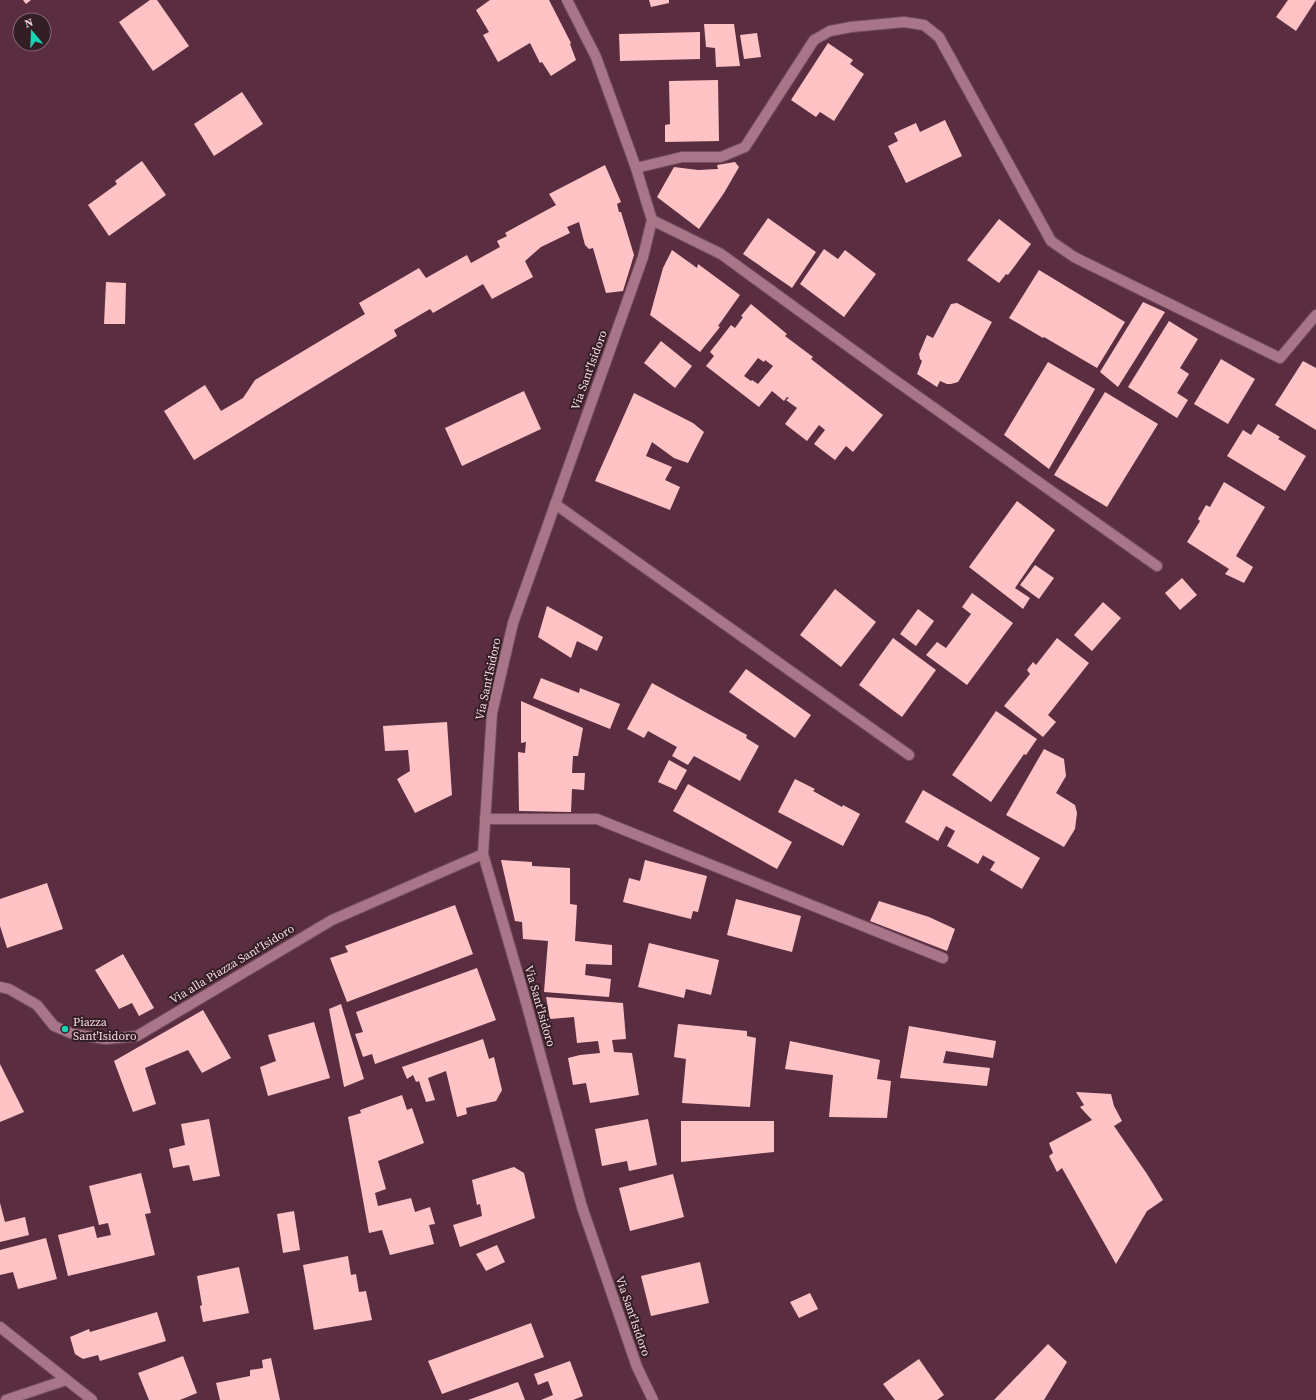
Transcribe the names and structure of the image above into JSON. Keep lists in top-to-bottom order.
{
  "streets": {
    "street": ["Via Sant'Isidoro", "Via alla Piazza Sant'Isidoro"]
  },
  "crossings": [
    ["Via Sant'Isidoro", "Via alla Piazza Sant'Isidoro"]
  ],
  "places": ["Piazza Sant'Isidoro"],
  "north": "top"
}
